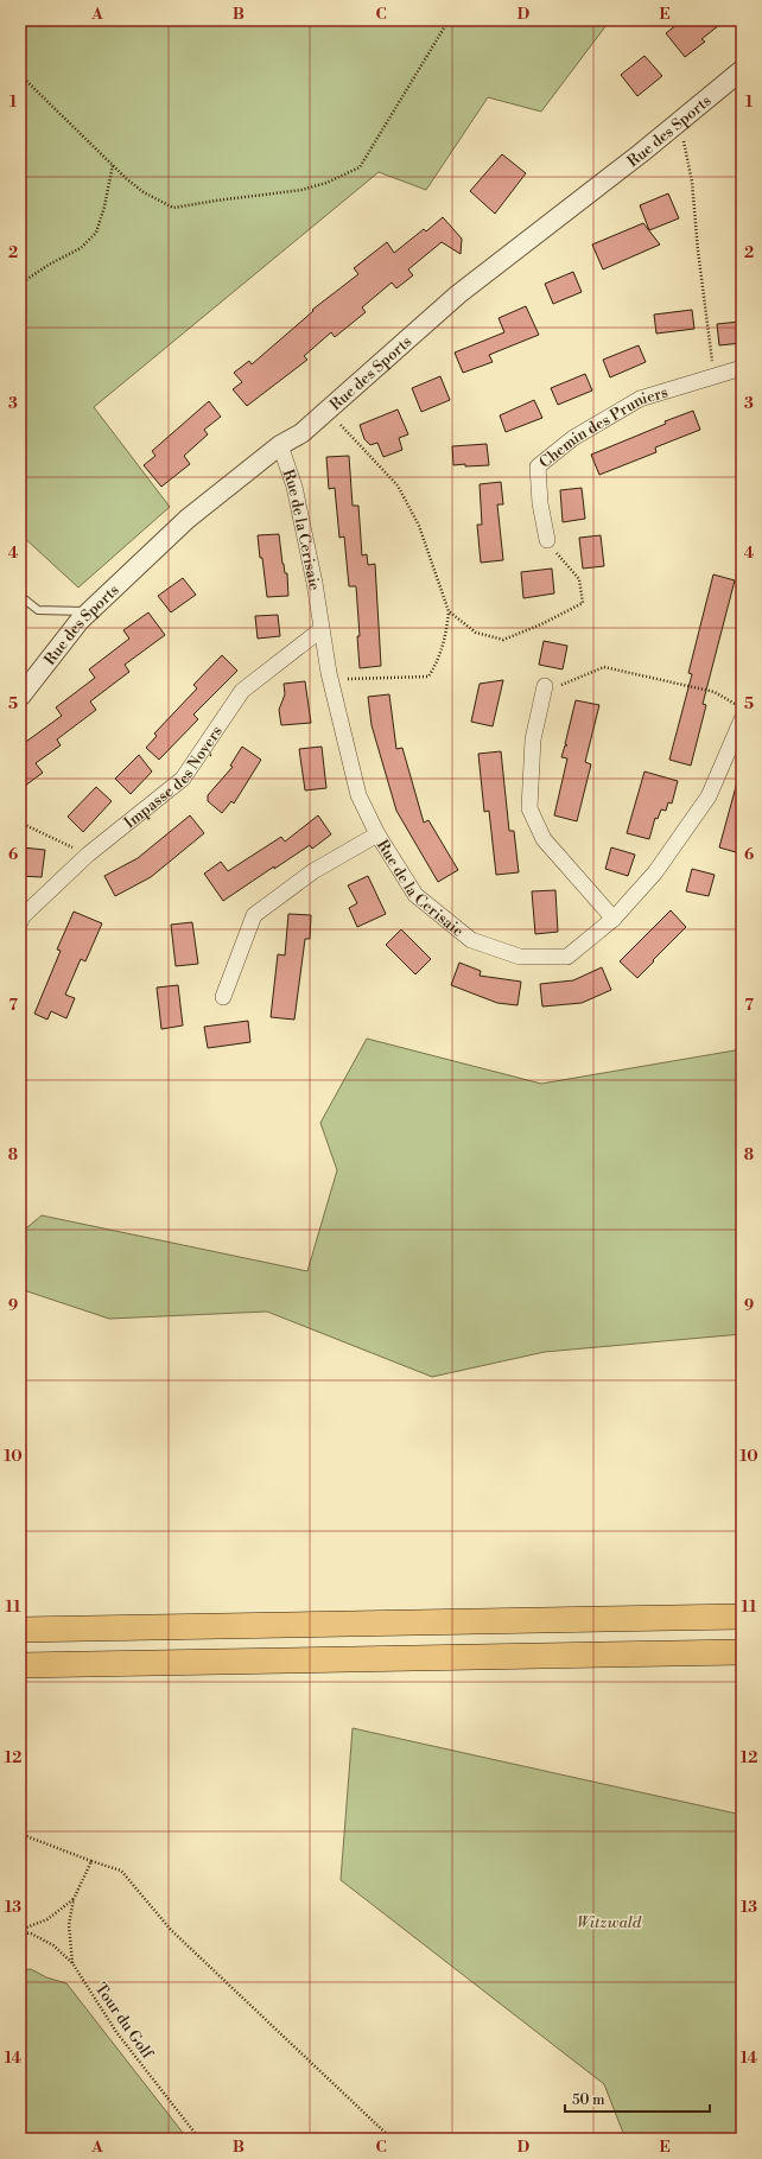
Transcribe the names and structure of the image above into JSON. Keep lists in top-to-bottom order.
{
  "streets": {
    "street": [
      "Rue des Sports",
      "Chemin des Pruniers",
      "Rue de la Cerisaie",
      "Impasse des Noyers"
    ],
    "path": ["Tour du Golf"]
  },
  "crossings": [
    ["Rue des Sports", "Rue de la Cerisaie"],
    ["Rue de la Cerisaie", "Impasse des Noyers"]
  ],
  "parks": ["Witzwald"],
  "scale_bar": "50 m",
  "grid": {
    "columns": [
      "A",
      "B",
      "C",
      "D",
      "E"
    ],
    "rows": [
      "1",
      "2",
      "3",
      "4",
      "5",
      "6",
      "7",
      "8",
      "9",
      "10",
      "11",
      "12",
      "13",
      "14"
    ]
  }
}
